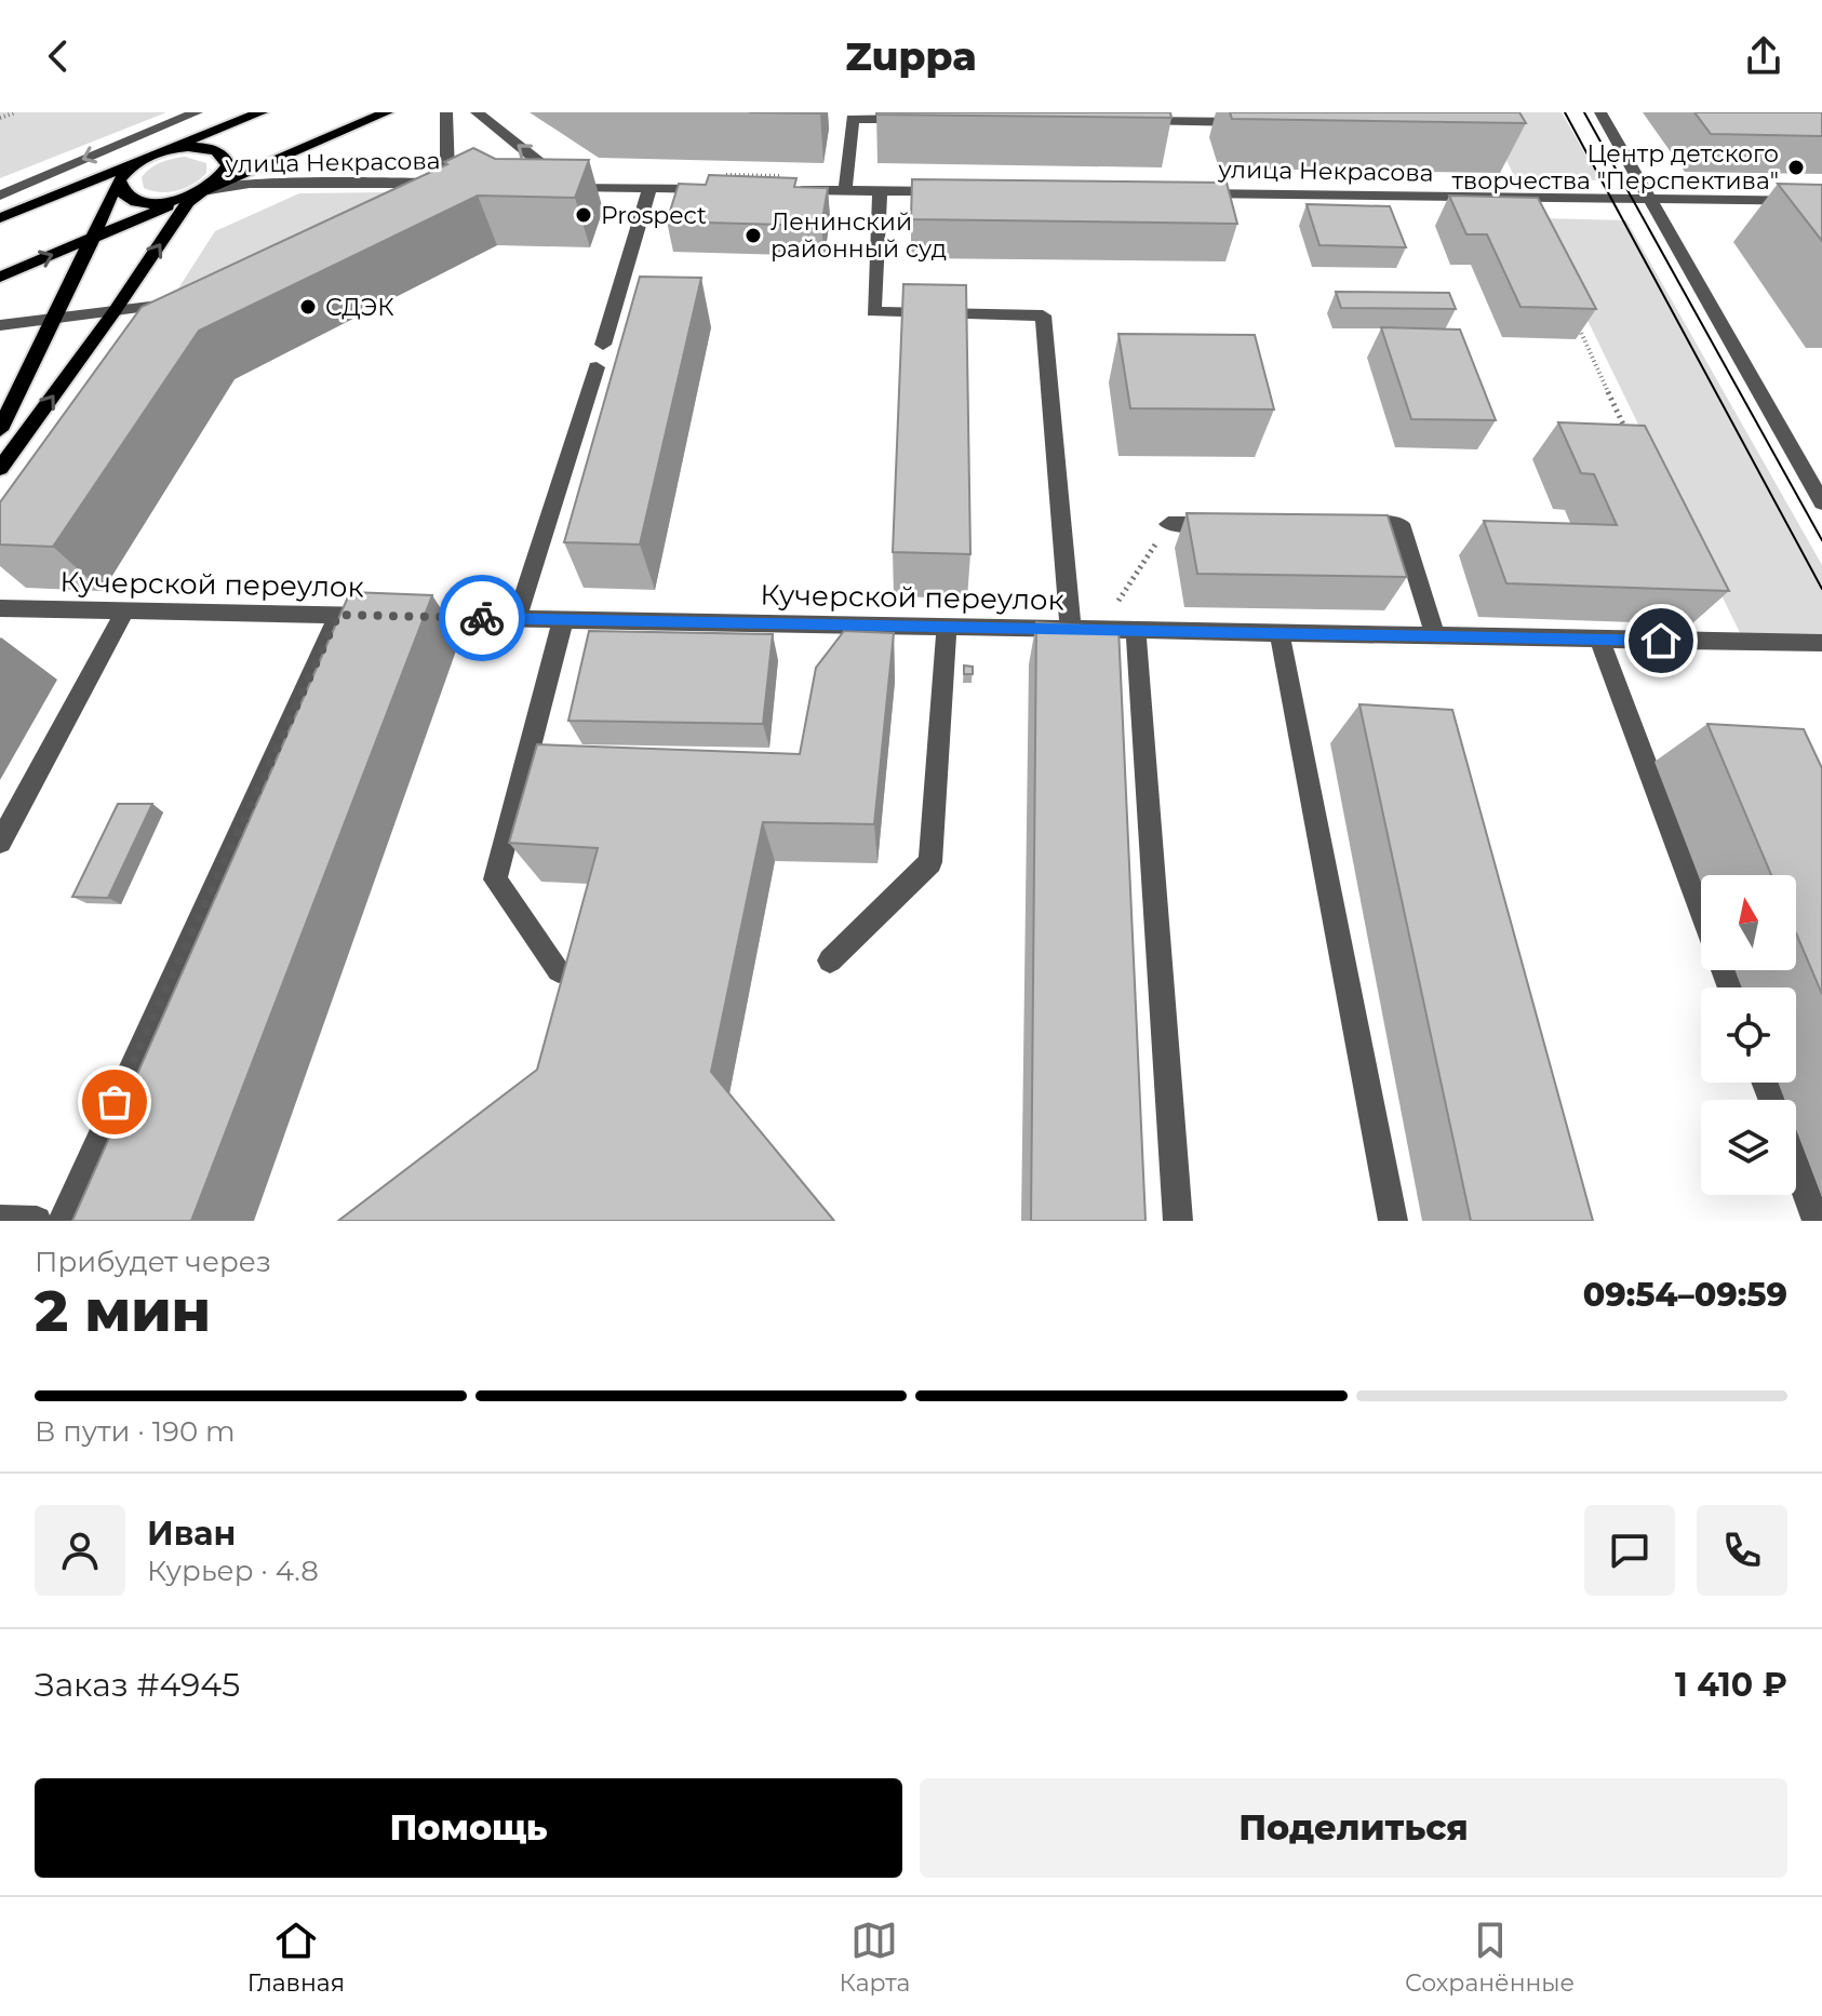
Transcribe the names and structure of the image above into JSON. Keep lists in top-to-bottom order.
{
  "streets": {
    "street": ["улица Некрасова", "Кучерской переулок"]
  },
  "places": [
    "Центр детского творчества \"Перспектива\"",
    "Prospect",
    "Ленинский районный суд",
    "СДЭК"
  ],
  "north": "top",
  "page": {
    "header": "Zuppa",
    "heading": ["2 мин", "Прибудет через", "09:54–09:59"],
    "panel": [
      "Иван",
      "Курьер · 4.8",
      "Заказ #4945",
      "1 410 ₽"
    ],
    "bar": "В пути · 190 m",
    "buttons": ["Помощь", "Поделиться"],
    "tabs": ["Главная", "Карта", "Сохранённые"]
  }
}
